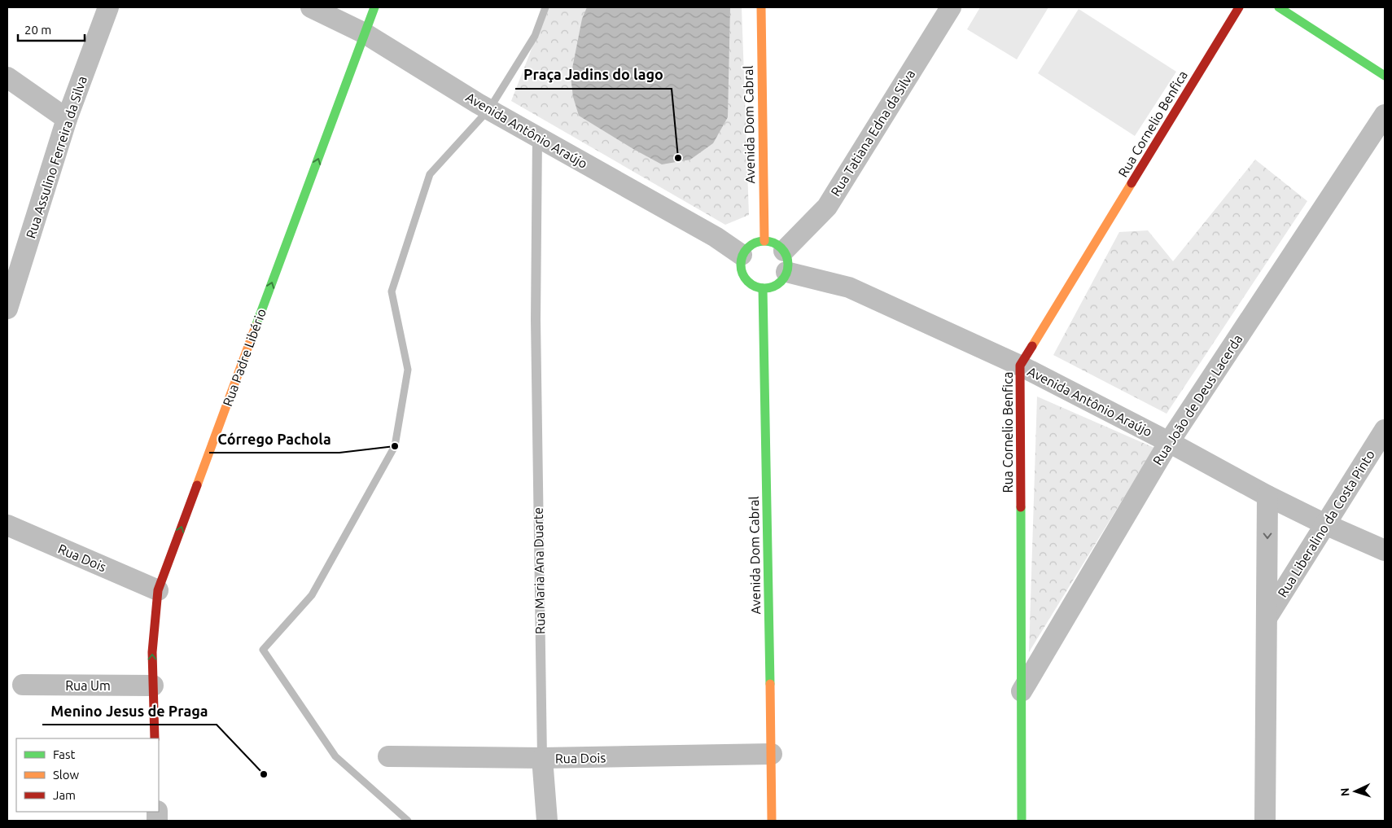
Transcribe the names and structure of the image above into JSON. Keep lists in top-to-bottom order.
{
  "streets": {
    "street": [
      "Rua Cornelio Benfica",
      "Avenida Dom Cabral",
      "Avenida Antônio Araújo",
      "Rua Tatiana Edna da Silva",
      "Rua Assulino Ferreira da Silva",
      "Rua Padre Libério",
      "Rua João de Deus Lacerda",
      "Rua Liberalino da Costa Pinto",
      "Rua Dois",
      "Rua Maria Ana Duarte",
      "Rua Um"
    ]
  },
  "crossings": [
    ["Rua Cornelio Benfica", "Avenida Antônio Araújo"],
    ["Rua Cornelio Benfica", "Rua João de Deus Lacerda"],
    ["Avenida Dom Cabral", "Avenida Antônio Araújo"],
    ["Avenida Dom Cabral", "Rua Tatiana Edna da Silva"],
    ["Avenida Dom Cabral", "Rua Dois"],
    ["Avenida Antônio Araújo", "Rua Tatiana Edna da Silva"],
    ["Avenida Antônio Araújo", "Rua Padre Libério"],
    ["Avenida Antônio Araújo", "Rua João de Deus Lacerda"],
    ["Avenida Antônio Araújo", "Rua Liberalino da Costa Pinto"],
    ["Avenida Antônio Araújo", "Rua Maria Ana Duarte"],
    ["Rua Padre Libério", "Rua Dois"],
    ["Rua Padre Libério", "Rua Um"],
    ["Rua Dois", "Rua Maria Ana Duarte"]
  ],
  "one_way": ["Rua Padre Libério"],
  "places": ["Praça Jadins do lago", "Córrego Pachola", "Menino Jesus de Praga"],
  "legend": ["Fast", "Slow", "Jam"],
  "scale_bar": "20 m",
  "north": "left"
}
